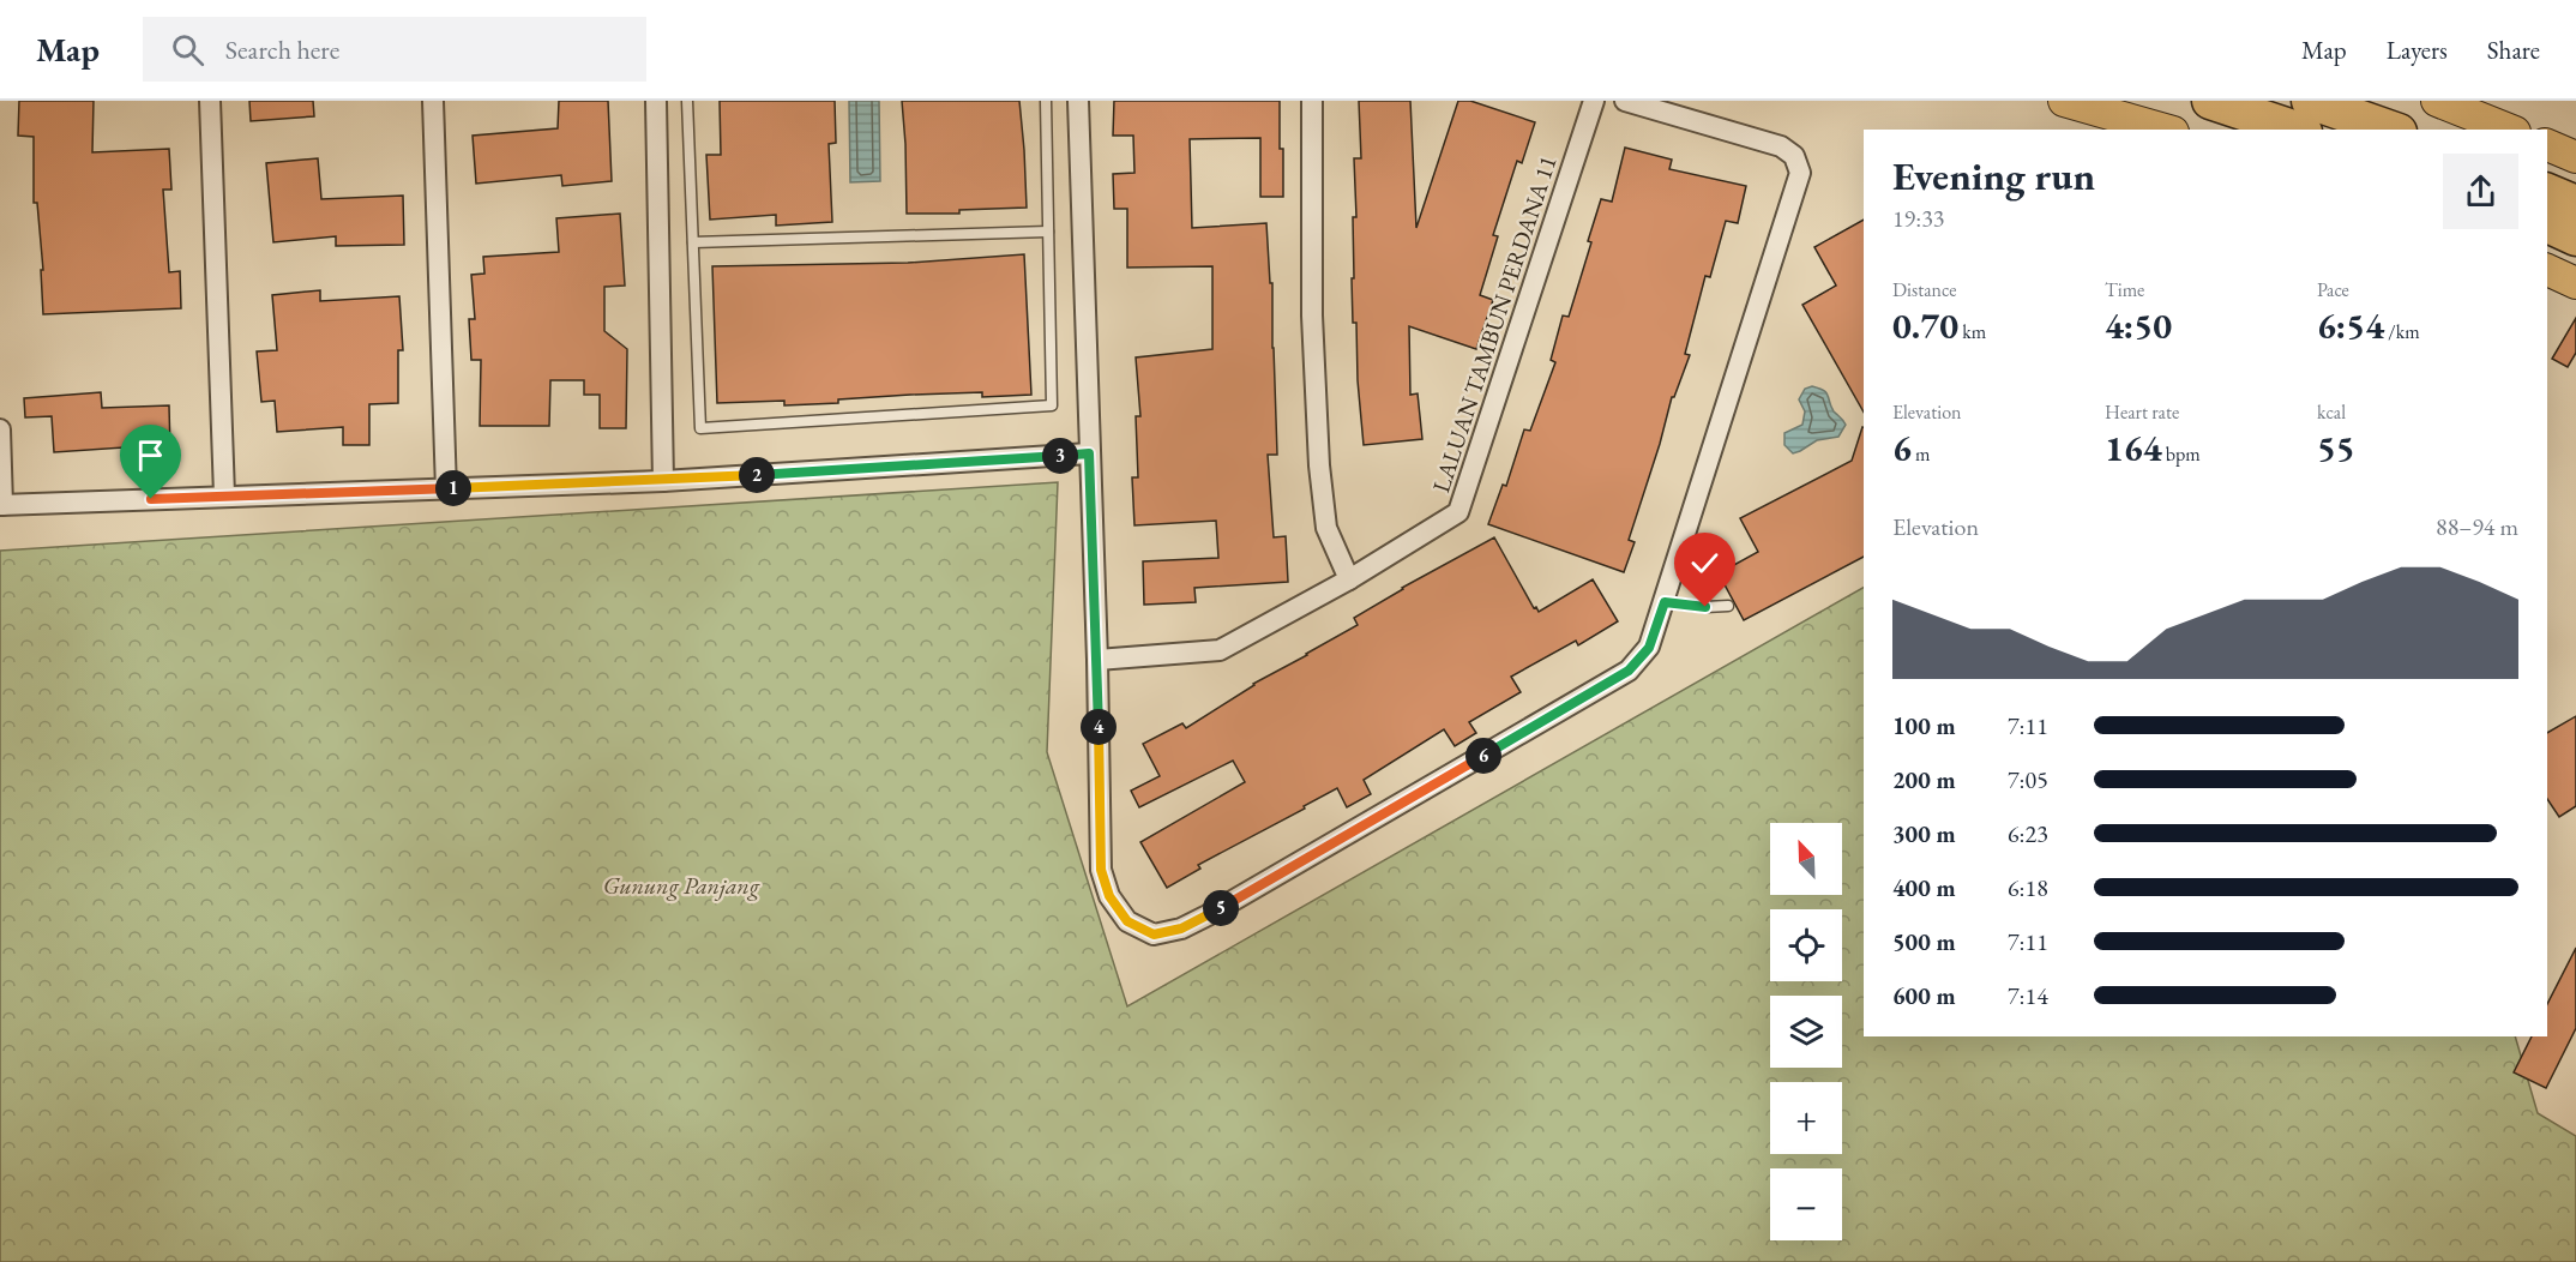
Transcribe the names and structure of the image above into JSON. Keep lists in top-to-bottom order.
{
  "streets": {
    "street": ["LALUAN TAMBUN PERDANA 11"]
  },
  "parks": ["Gunung Panjang"],
  "north": "top left",
  "page": {
    "header": "Map",
    "search": "Search here",
    "nav": ["Map", "Layers", "Share"],
    "heading": ["Evening run", "19:33"],
    "stats": [
      ["Distance", "0.70 km"],
      ["Time", "4:50"],
      ["Pace", "6:54 /km"],
      ["Elevation", "6 m"],
      ["Heart rate", "164 bpm"],
      ["kcal", "55"]
    ],
    "pins": [
      "3",
      "2",
      "1",
      "4",
      "6",
      "5"
    ],
    "chart": ["Elevation", "88–94 m"],
    "list": [
      {
        "name": "100 m",
        "note": "7:11"
      },
      {
        "name": "200 m",
        "note": "7:05"
      },
      {
        "name": "300 m",
        "note": "6:23"
      },
      {
        "name": "400 m",
        "note": "6:18"
      },
      {
        "name": "500 m",
        "note": "7:11"
      },
      {
        "name": "600 m",
        "note": "7:14"
      }
    ],
    "map_buttons": ["+", "−"]
  }
}
